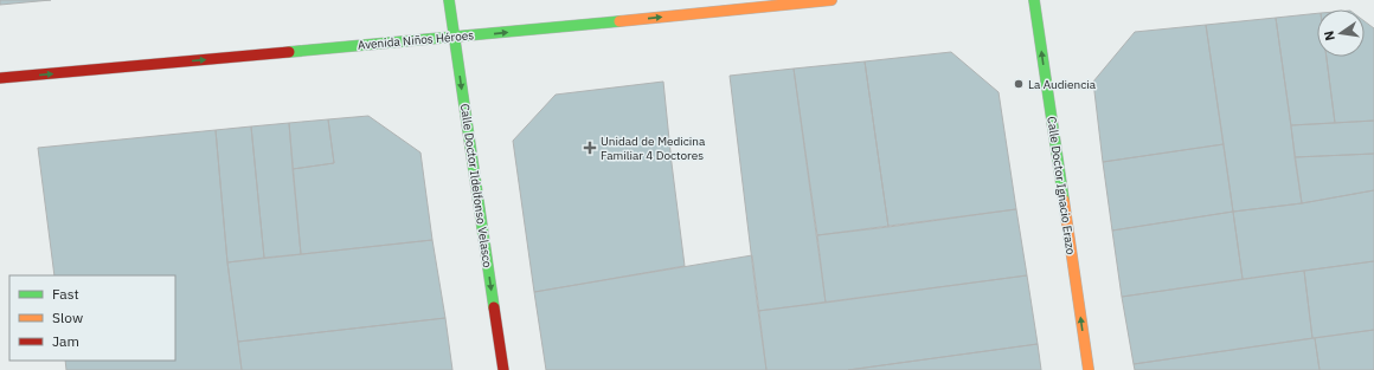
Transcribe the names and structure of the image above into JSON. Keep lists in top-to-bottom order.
{
  "streets": {
    "main road": ["Avenida Niños Héroes", "Calle Doctor Ildelfonso Velasco", "Calle Doctor Ignacio Erazo"]
  },
  "crossings": [
    ["Avenida Niños Héroes", "Calle Doctor Ildelfonso Velasco"]
  ],
  "one_way": ["Avenida Niños Héroes", "Calle Doctor Ildelfonso Velasco", "Calle Doctor Ignacio Erazo"],
  "places": {
    "other": ["La Audiencia"],
    "health": ["Unidad de Medicina Familiar 4 Doctores"]
  },
  "legend": ["Fast", "Slow", "Jam"],
  "north": "left"
}
